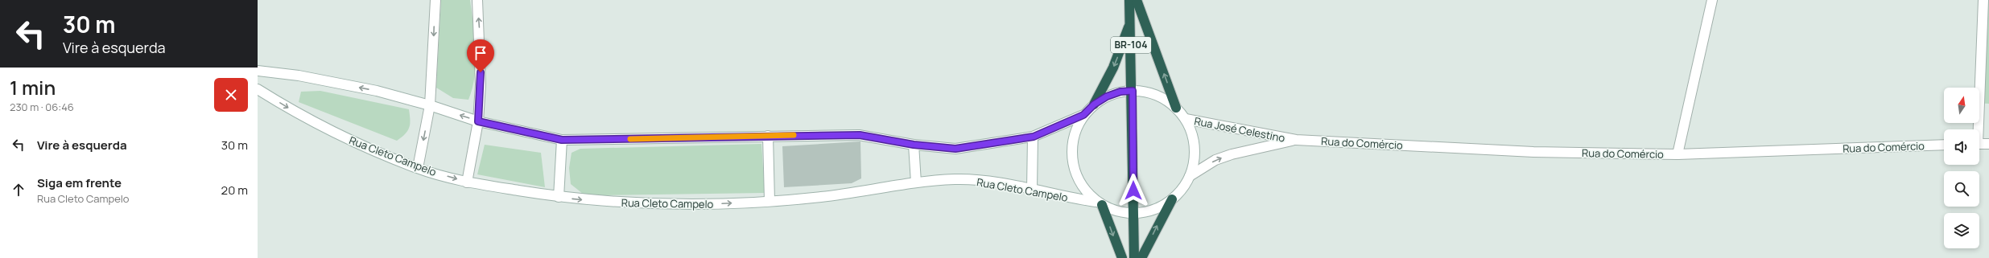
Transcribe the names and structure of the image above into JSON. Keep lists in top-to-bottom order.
{
  "streets": {
    "highway": ["BR-104"],
    "street": ["Rua José Celestino", "Rua do Comércio", "Rua Cleto Campelo"]
  },
  "crossings": [
    ["Rua José Celestino", "Rua do Comércio"]
  ],
  "one_way": ["Rua José Celestino"],
  "north": "top",
  "page": {
    "turn": ["30 m", "Vire à esquerda"],
    "heading": ["1 min", "230 m · 06:46"],
    "list": [
      {
        "name": "Vire à esquerda",
        "value": "30 m"
      },
      {
        "name": "Siga em frente",
        "note": "Rua Cleto Campelo",
        "value": "20 m"
      }
    ]
  }
}
